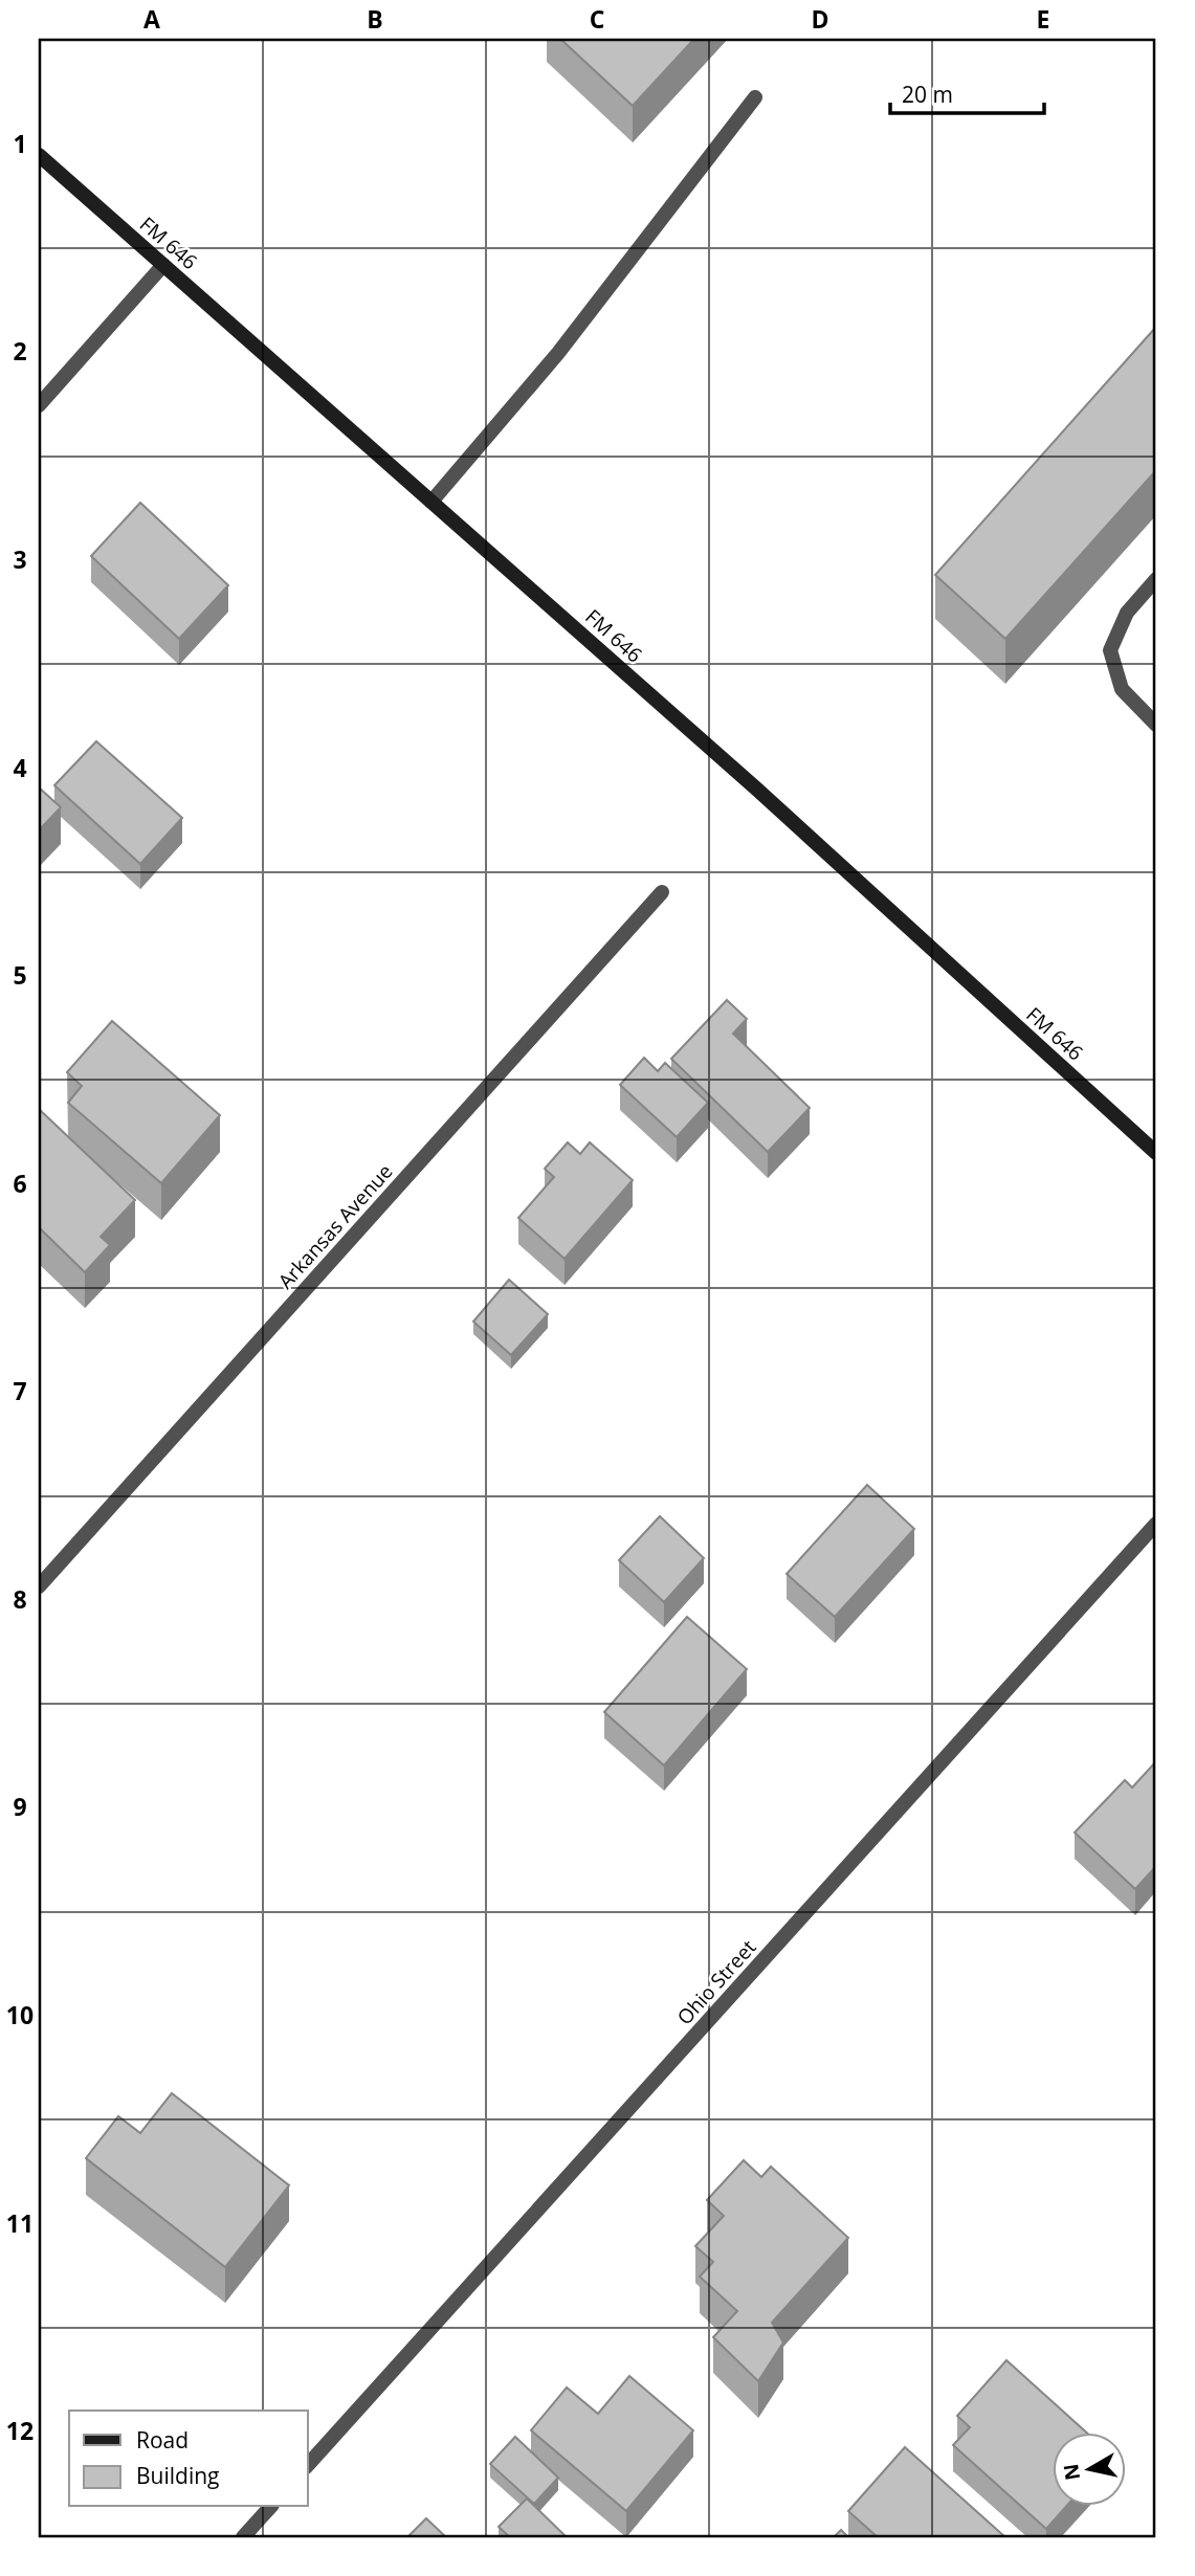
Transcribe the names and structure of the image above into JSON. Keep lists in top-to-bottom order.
{
  "streets": {
    "main road": ["FM 646"],
    "street": ["Arkansas Avenue", "Ohio Street"]
  },
  "legend": ["Road", "Building"],
  "scale_bar": "20 m",
  "north": "left",
  "grid": {
    "columns": [
      "A",
      "B",
      "C",
      "D",
      "E"
    ],
    "rows": [
      "1",
      "2",
      "3",
      "4",
      "5",
      "6",
      "7",
      "8",
      "9",
      "10",
      "11",
      "12"
    ]
  }
}
